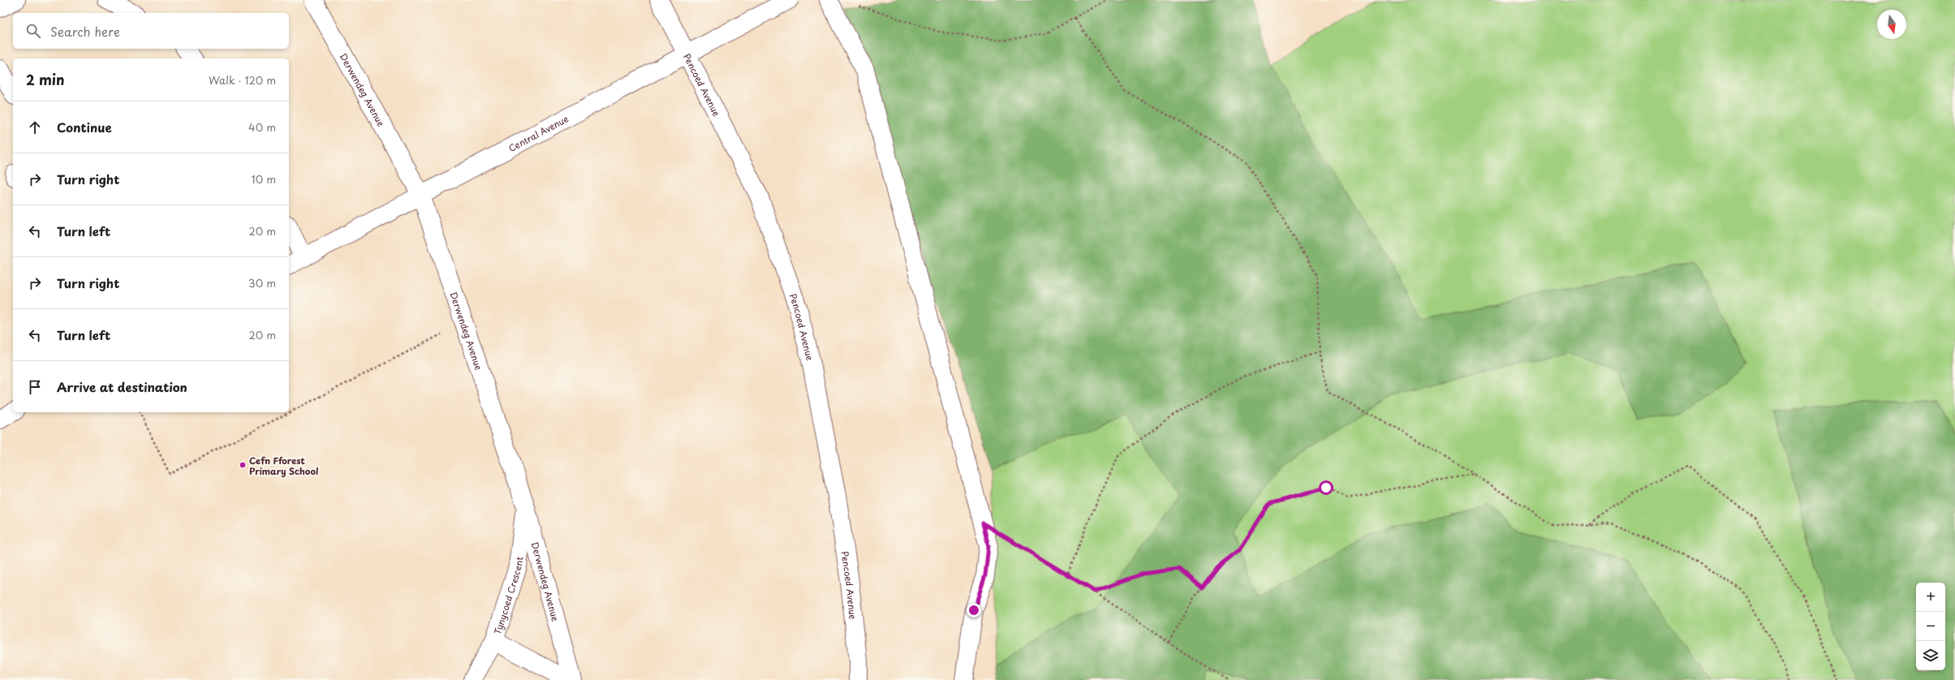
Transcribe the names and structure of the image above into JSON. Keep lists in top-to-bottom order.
{
  "streets": {
    "street": [
      "Pencoed Avenue",
      "Derwendeg Avenue",
      "Central Avenue",
      "Tynycoed Crescent"
    ]
  },
  "crossings": [
    ["Pencoed Avenue", "Central Avenue"],
    ["Derwendeg Avenue", "Central Avenue"],
    ["Derwendeg Avenue", "Tynycoed Crescent"]
  ],
  "places": ["Cefn Fforest Primary School"],
  "north": "bottom",
  "page": {
    "search": "Search here",
    "heading": ["2 min", "Walk · 120 m"],
    "list": [
      ["Continue", "40 m"],
      ["Turn right", "10 m"],
      ["Turn left", "20 m"],
      ["Turn right", "30 m"],
      ["Turn left", "20 m"],
      "Arrive at destination"
    ],
    "map_buttons": ["+", "−"]
  }
}
